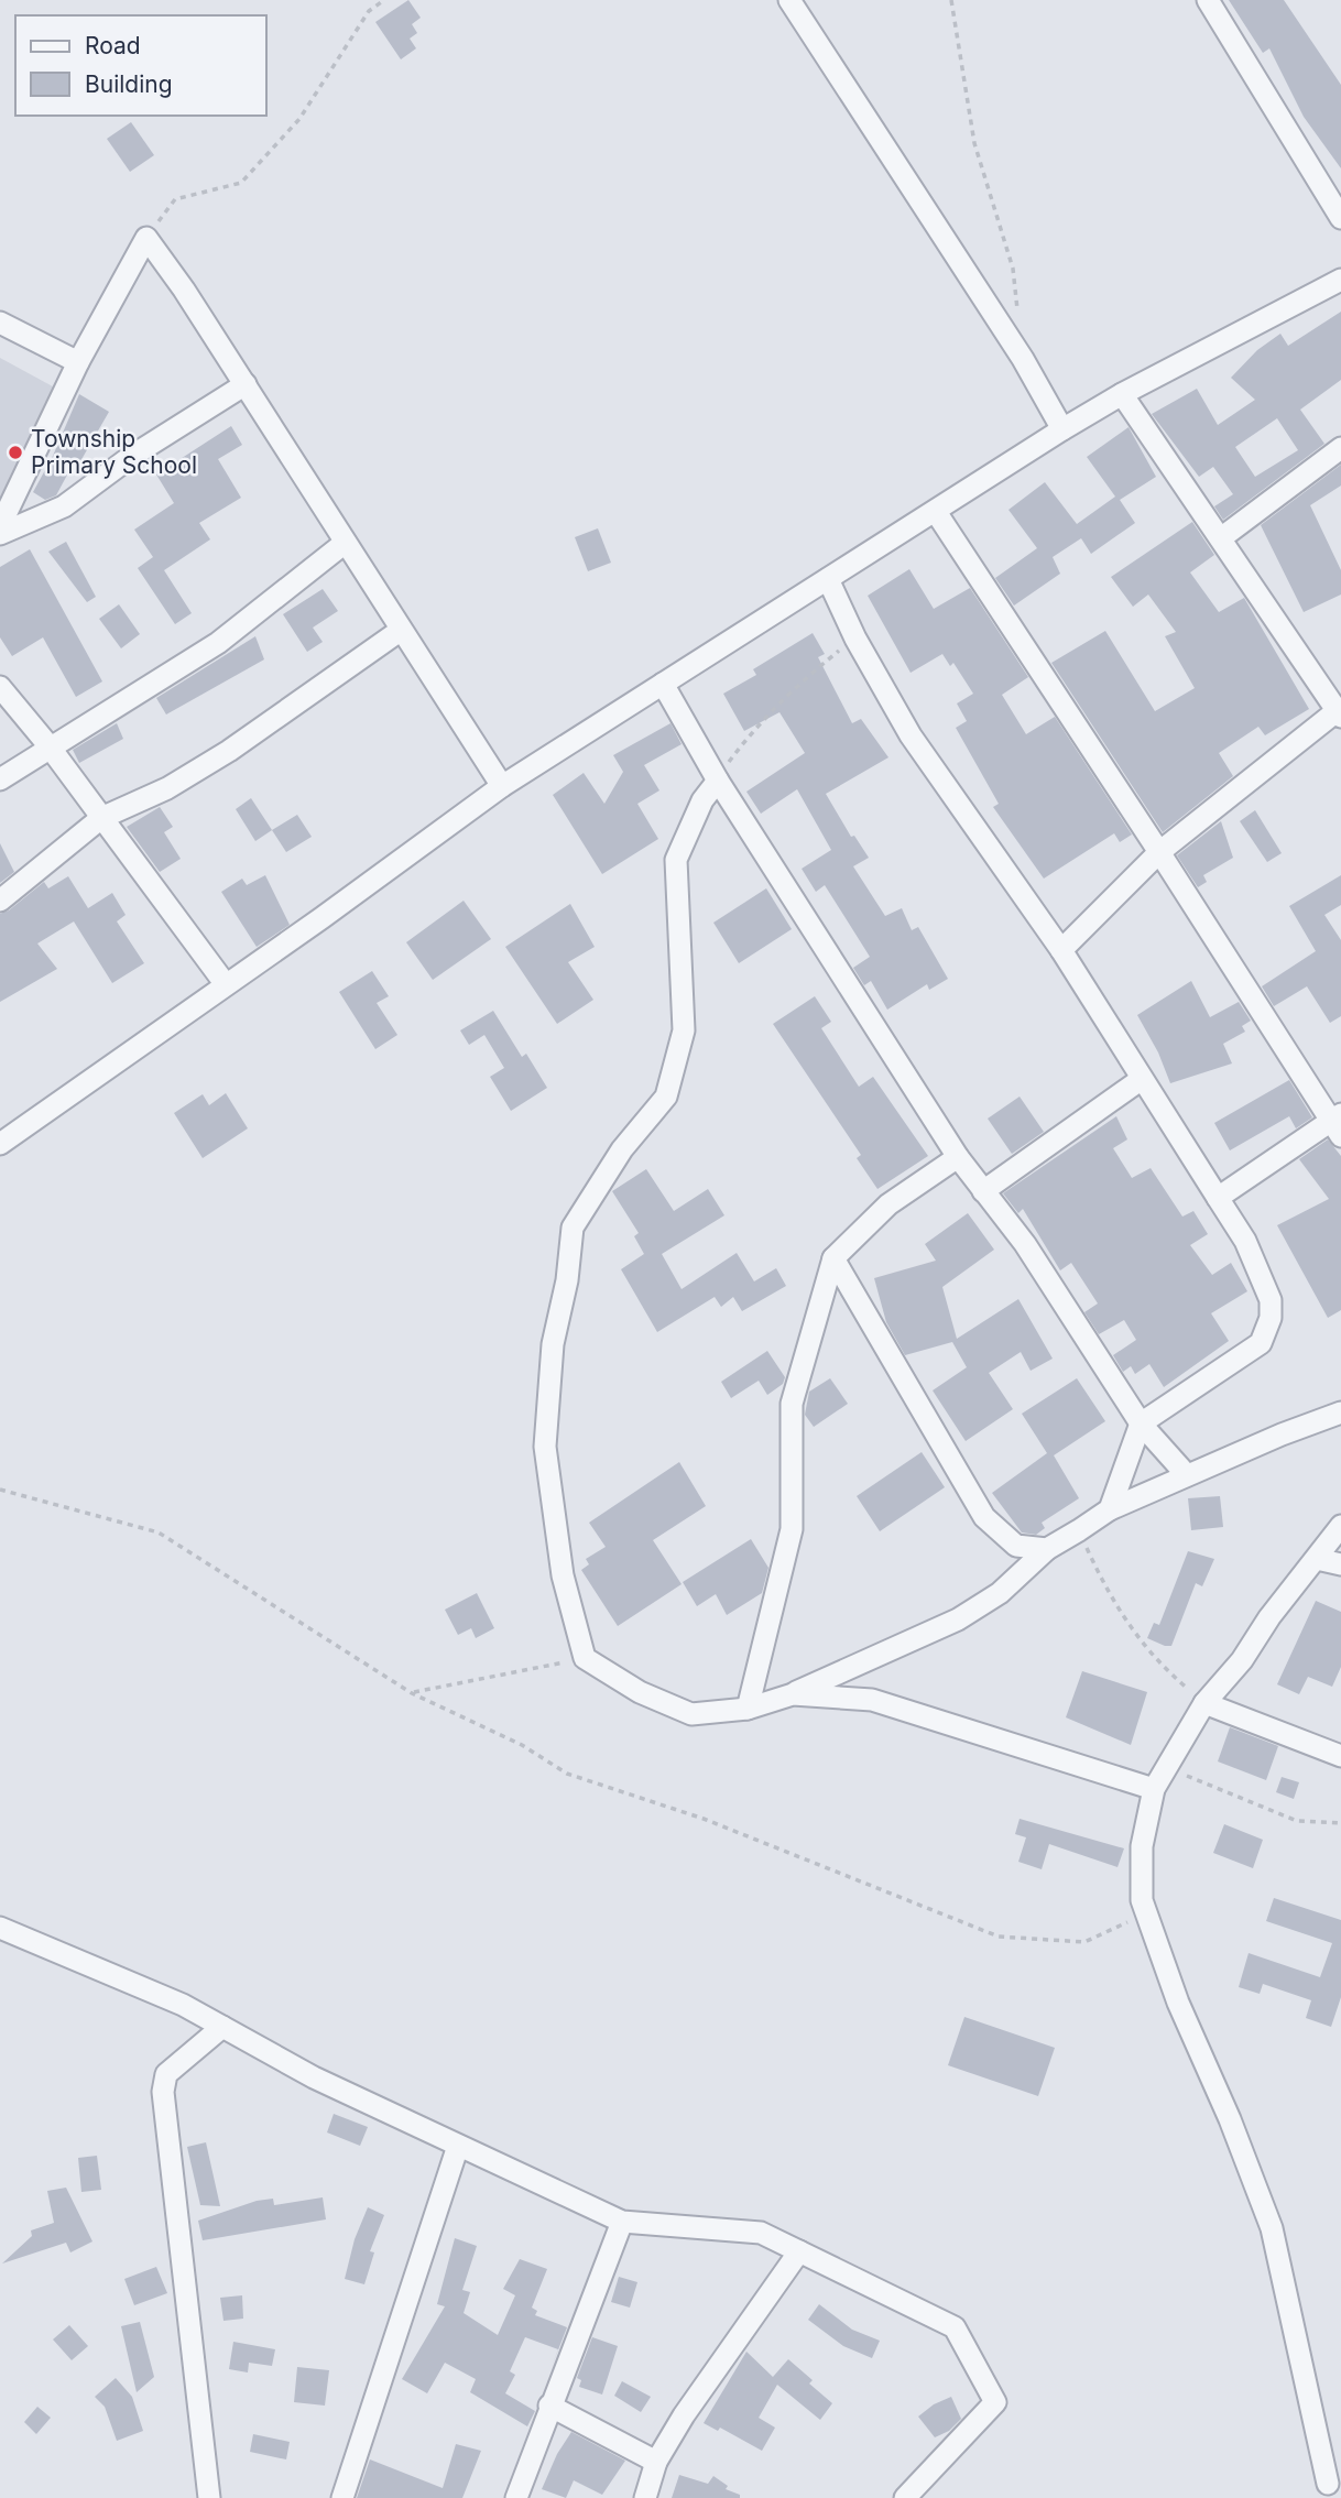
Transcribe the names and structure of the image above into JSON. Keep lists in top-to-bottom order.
{
  "places": ["Township Primary School"],
  "legend": ["Road", "Building"]
}
